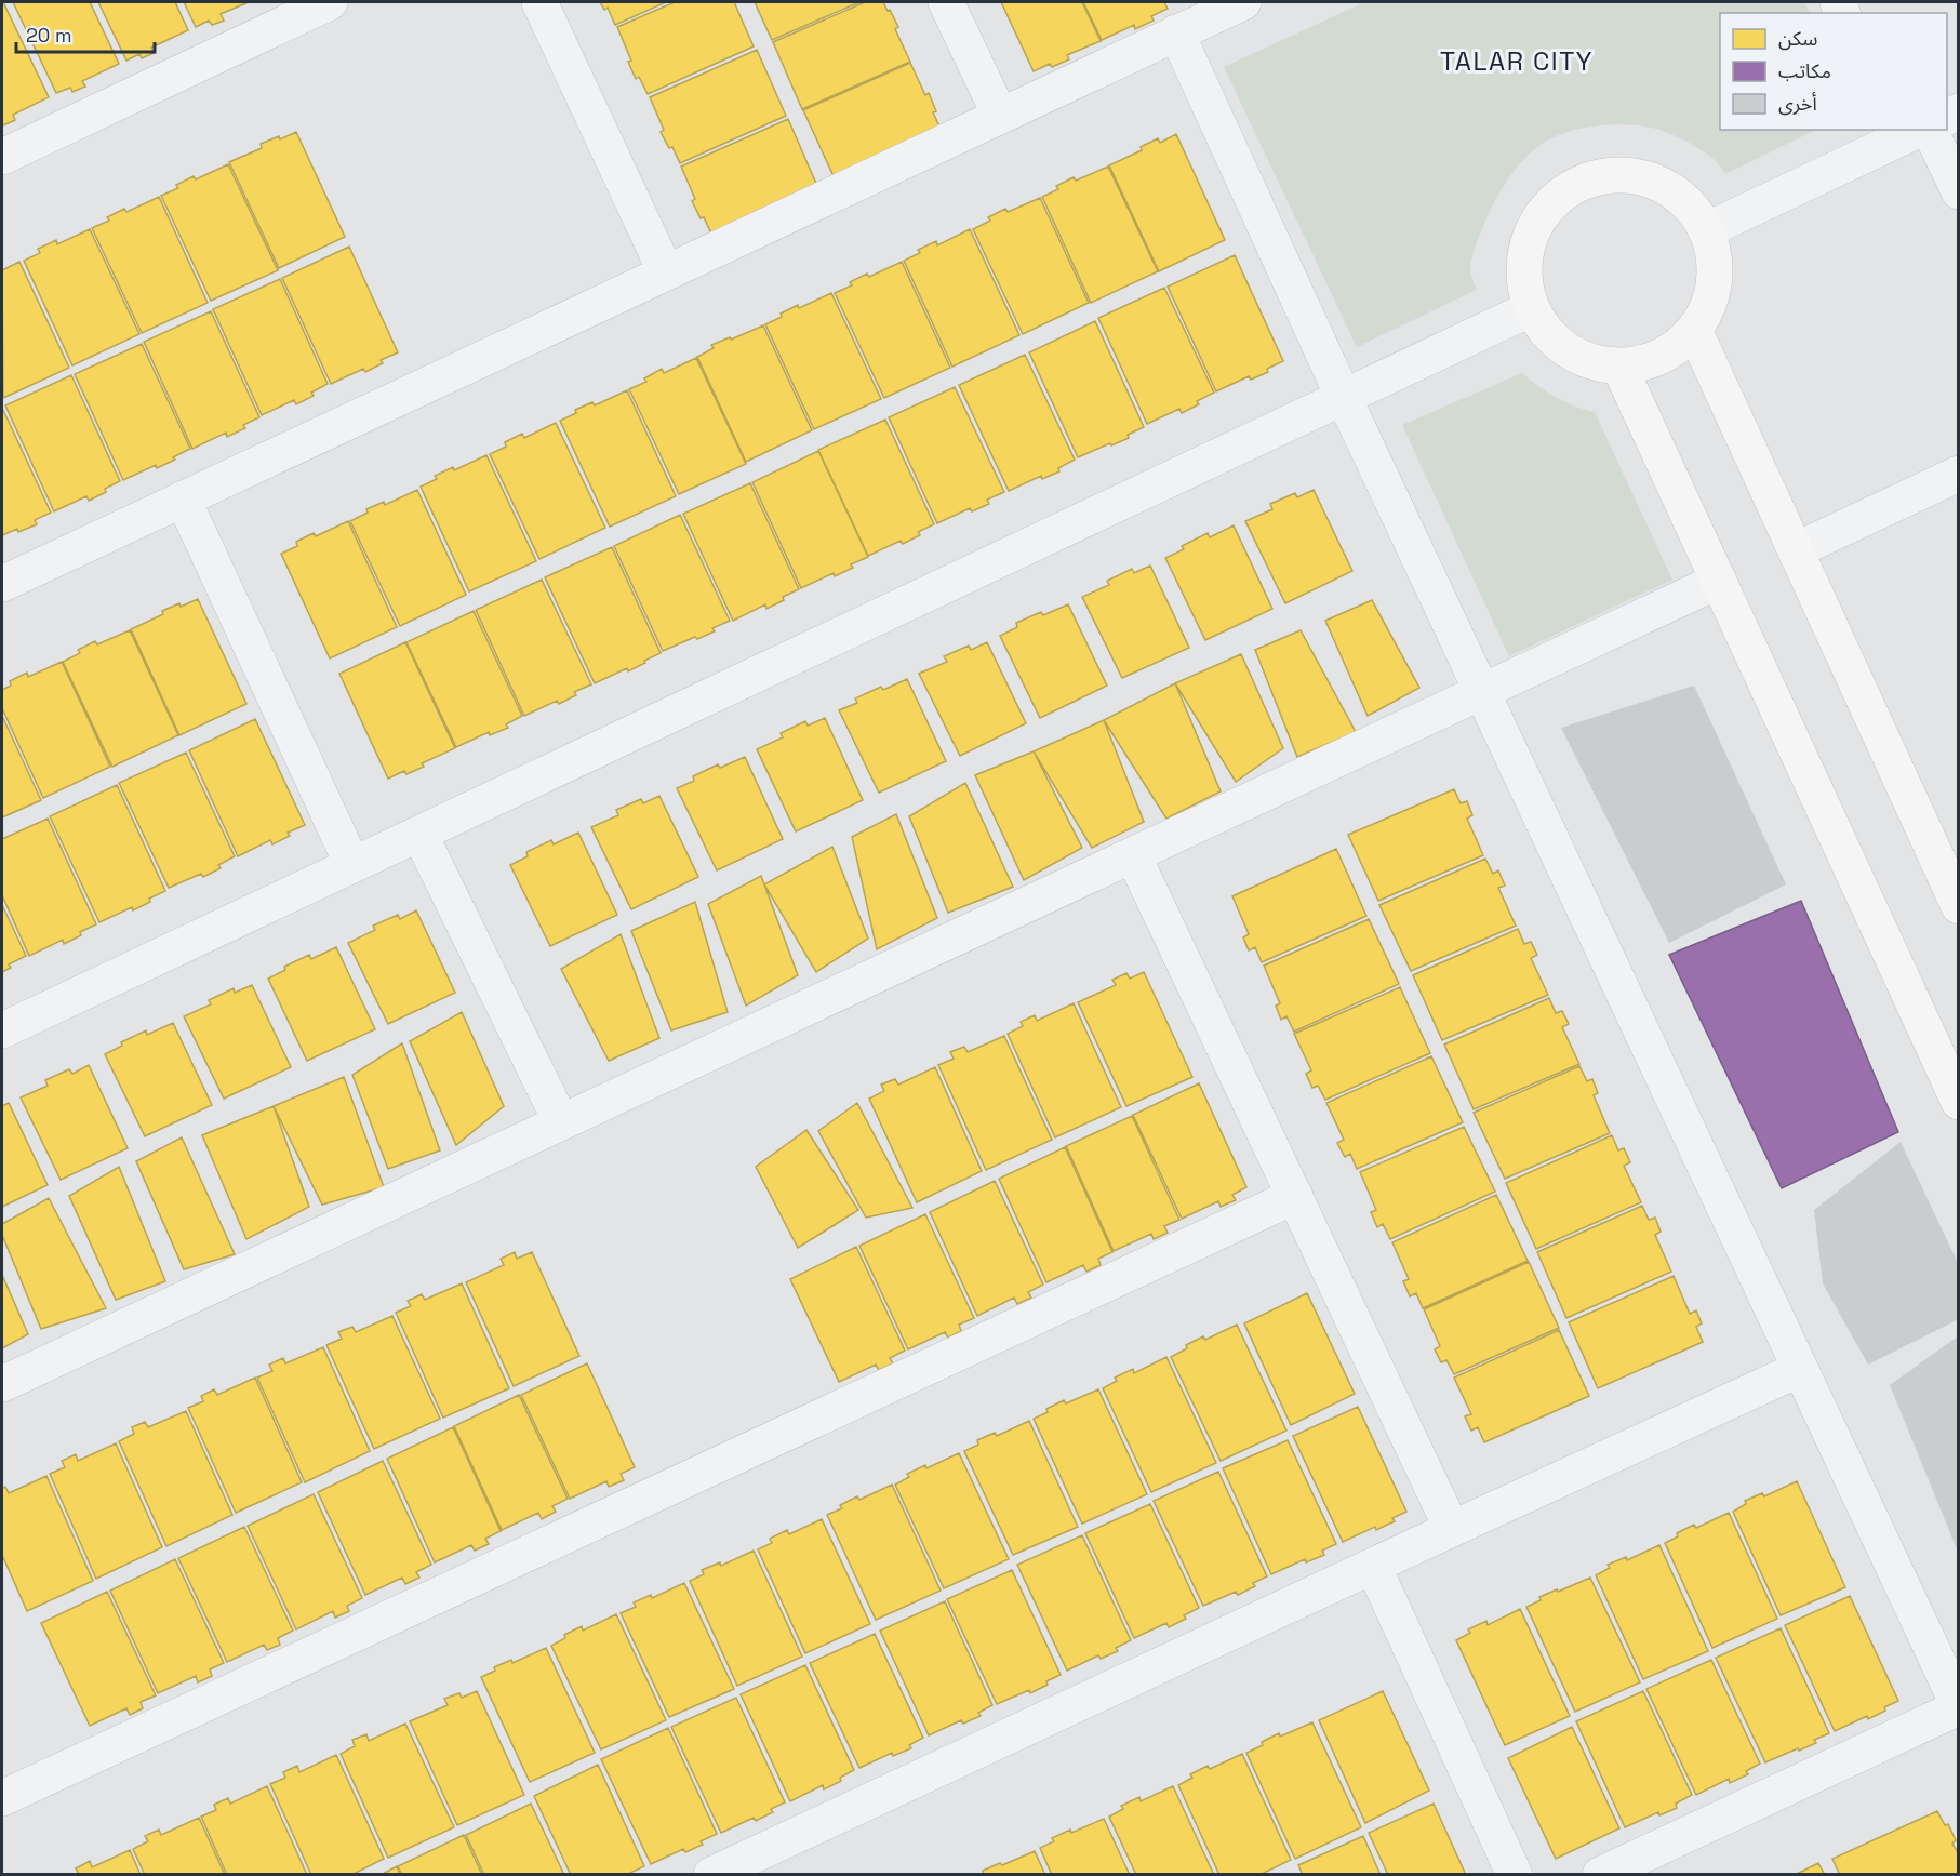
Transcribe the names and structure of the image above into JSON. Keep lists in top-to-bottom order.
{
  "districts": ["TALAR CITY"],
  "legend": ["سكن", "مكاتب", "أخرى"],
  "scale_bar": "20 m"
}
